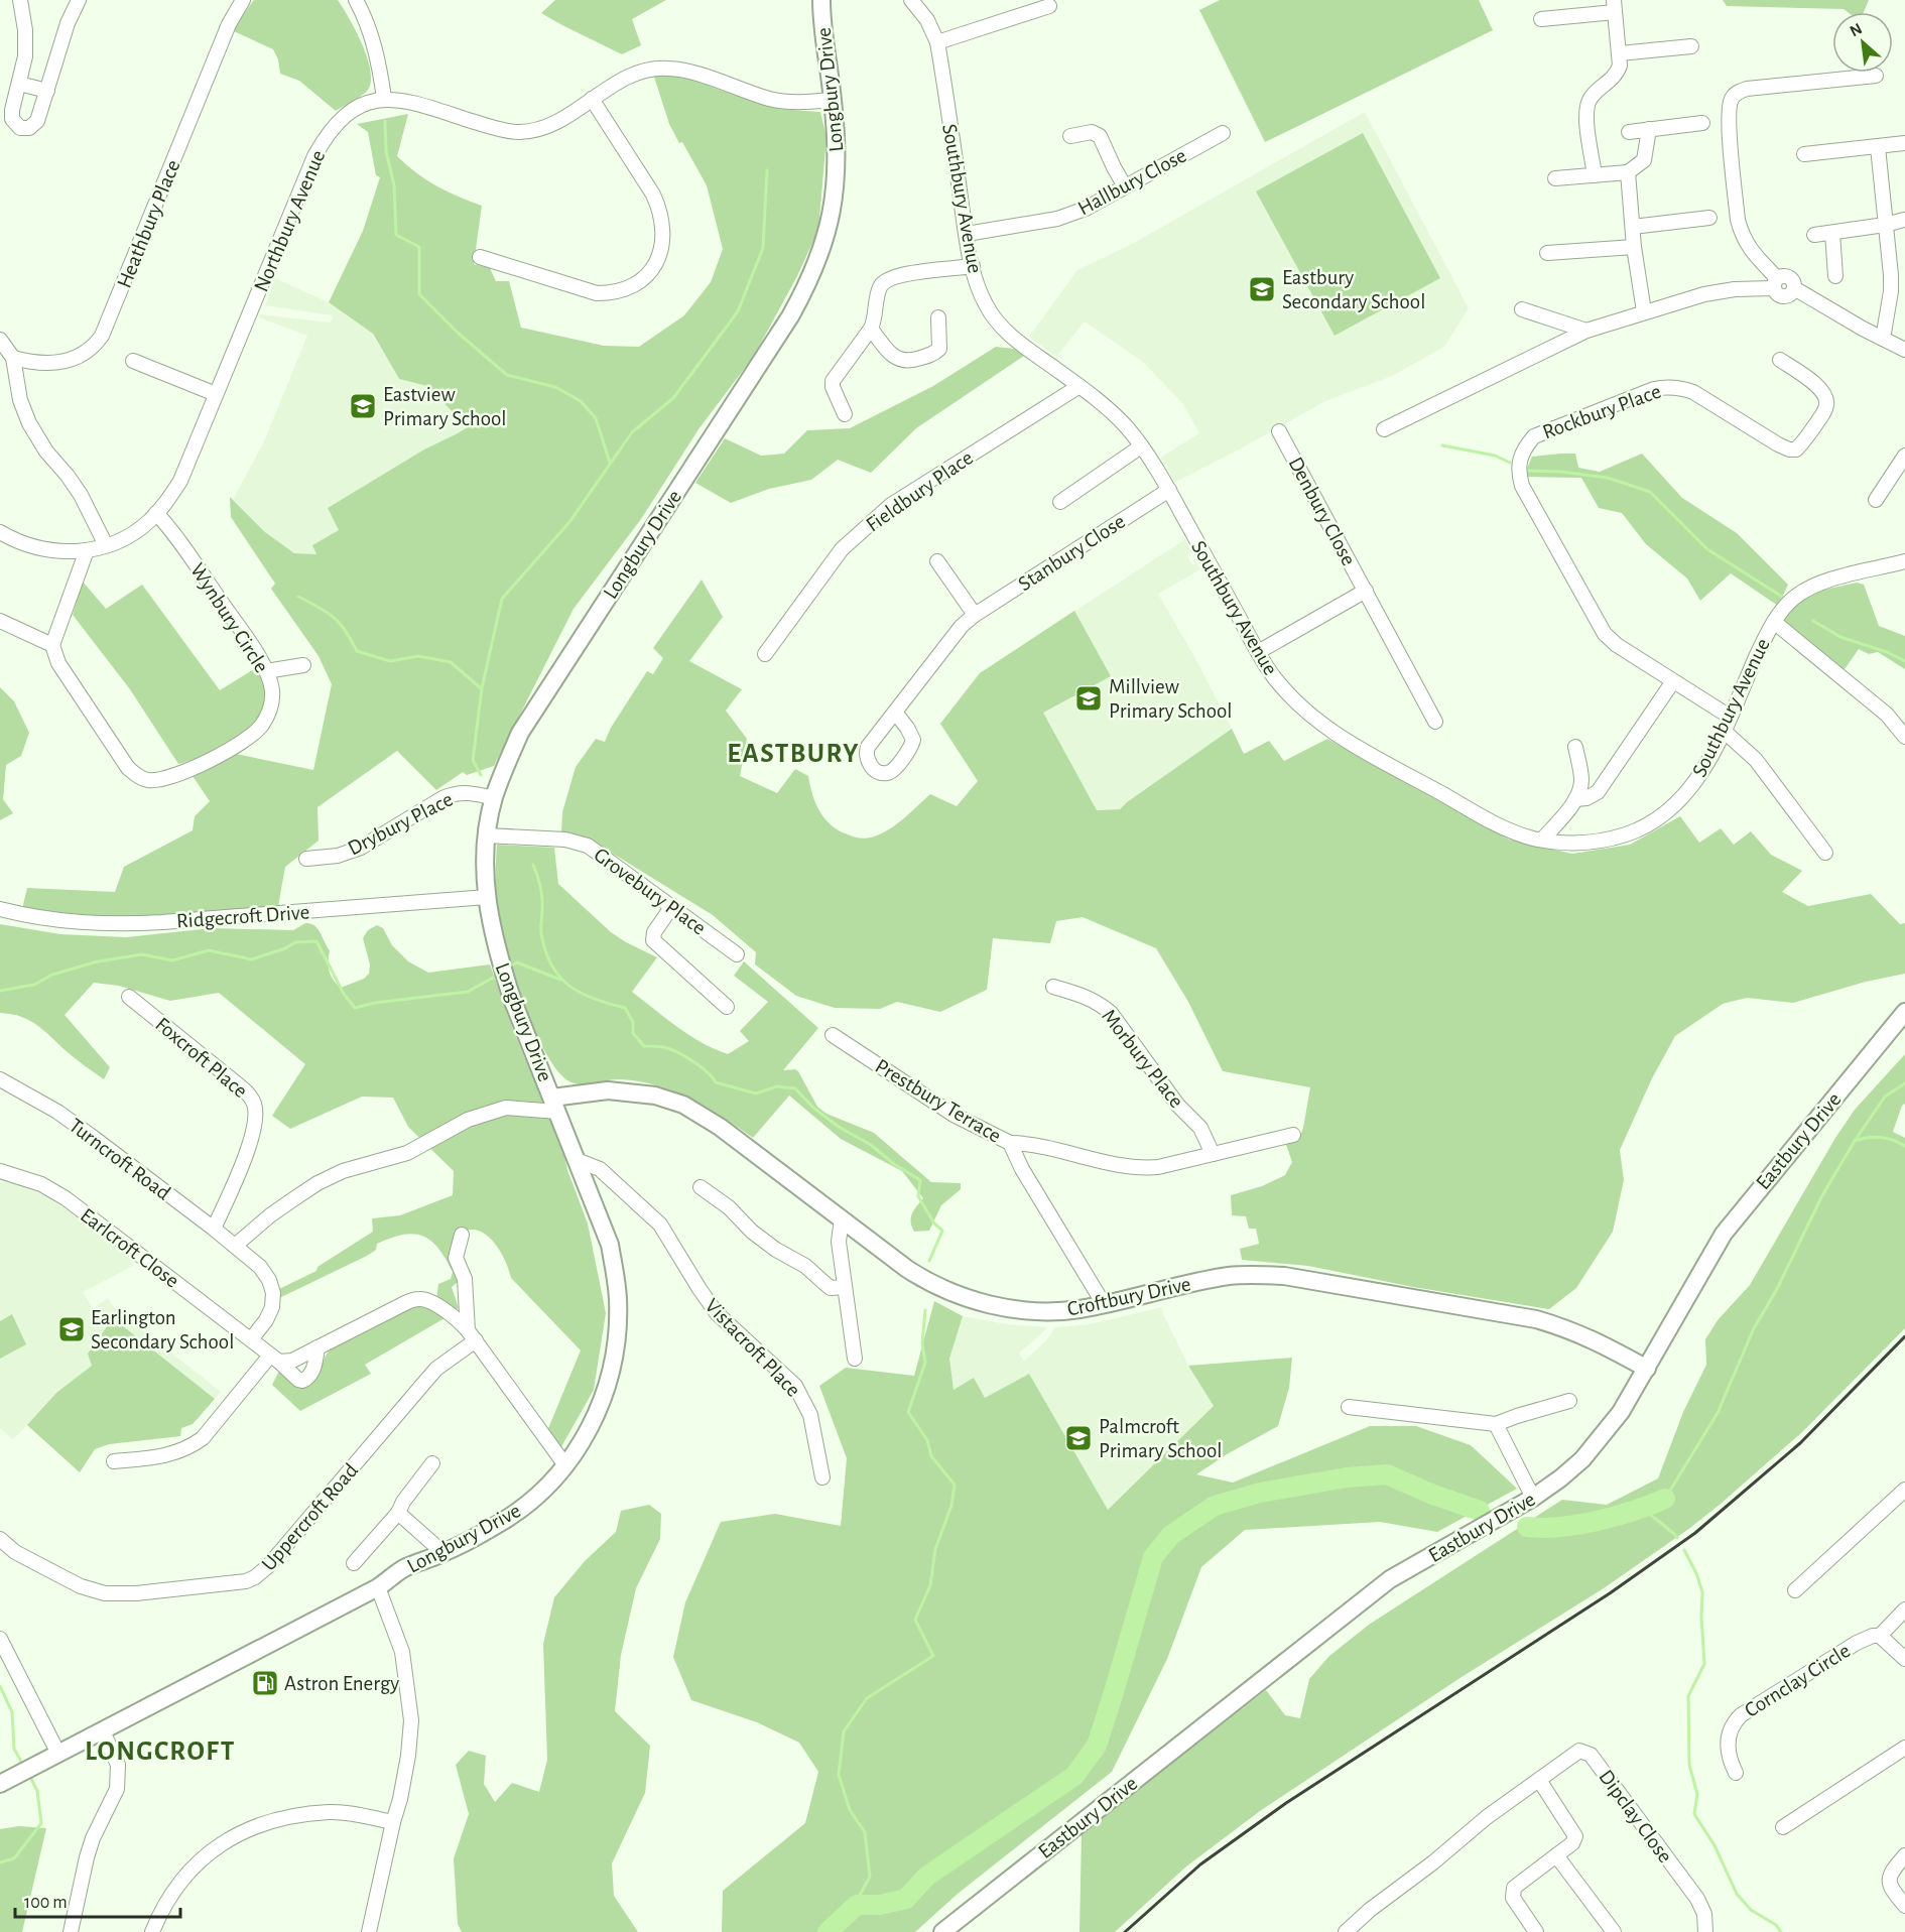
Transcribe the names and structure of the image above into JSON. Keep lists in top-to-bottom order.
{
  "streets": {
    "street": [
      "Longbury Drive",
      "Hallbury Close",
      "Southbury Avenue",
      "Northbury Avenue",
      "Heathbury Place",
      "Rockbury Place",
      "Fieldbury Place",
      "Denbury Close",
      "Stanbury Close",
      "Wynbury Circle",
      "Drybury Place",
      "Grovebury Place",
      "Ridgecroft Drive",
      "Foxcroft Place",
      "Morbury Place",
      "Prestbury Terrace",
      "Eastbury Drive",
      "Turncroft Road",
      "Earlcroft Close",
      "Croftbury Drive",
      "Vistacroft Place",
      "Uppercroft Road",
      "Cornclay Circle",
      "Dipclay Close"
    ]
  },
  "crossings": [
    ["Longbury Drive", "Drybury Place"],
    ["Longbury Drive", "Grovebury Place"],
    ["Longbury Drive", "Ridgecroft Drive"],
    ["Longbury Drive", "Croftbury Drive"],
    ["Longbury Drive", "Vistacroft Place"],
    ["Hallbury Close", "Southbury Avenue"],
    ["Southbury Avenue", "Rockbury Place"],
    ["Southbury Avenue", "Fieldbury Place"],
    ["Southbury Avenue", "Denbury Close"],
    ["Southbury Avenue", "Stanbury Close"],
    ["Northbury Avenue", "Wynbury Circle"],
    ["Foxcroft Place", "Turncroft Road"],
    ["Prestbury Terrace", "Croftbury Drive"],
    ["Eastbury Drive", "Croftbury Drive"]
  ],
  "districts": ["EASTBURY", "LONGCROFT"],
  "places": {
    "school or university": [
      "Eastbury Secondary School",
      "Eastview Primary School",
      "Millview Primary School",
      "Earlington Secondary School",
      "Palmcroft Primary School"
    ],
    "fuel station": ["Astron Energy"]
  },
  "scale_bar": "100 m",
  "north": "top left"
}
